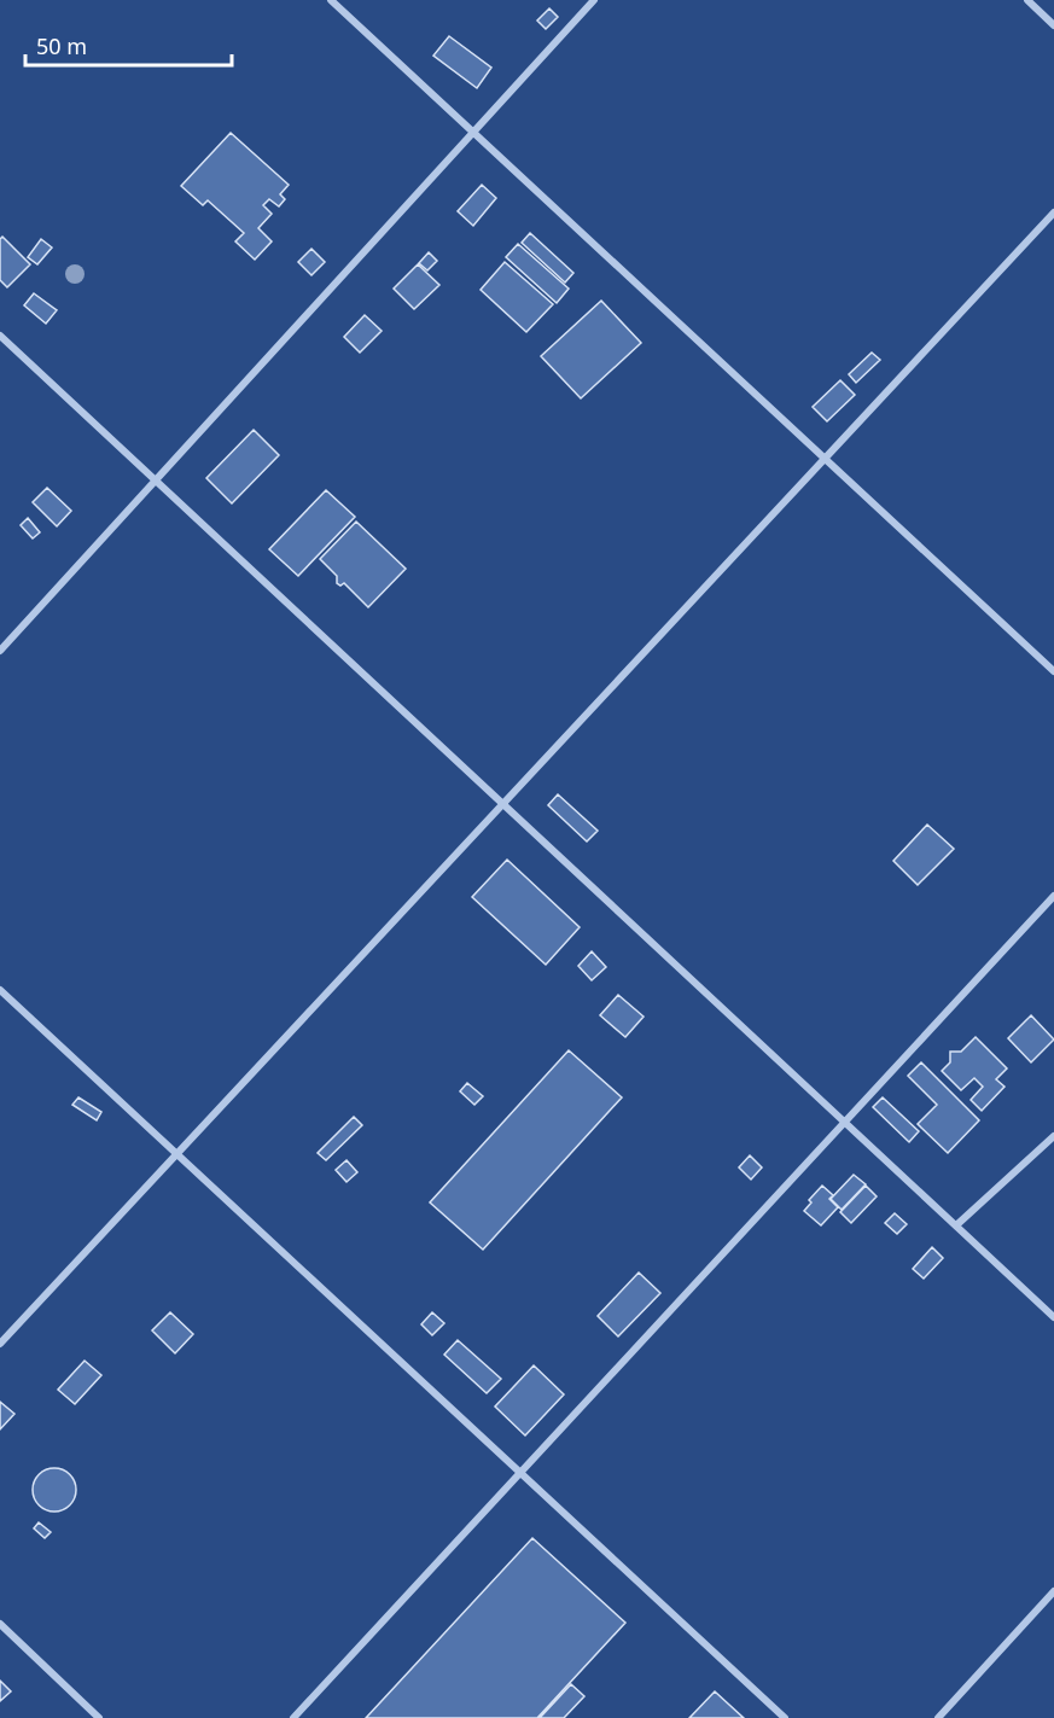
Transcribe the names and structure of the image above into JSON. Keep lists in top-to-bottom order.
{
  "scale_bar": "50 m"
}
